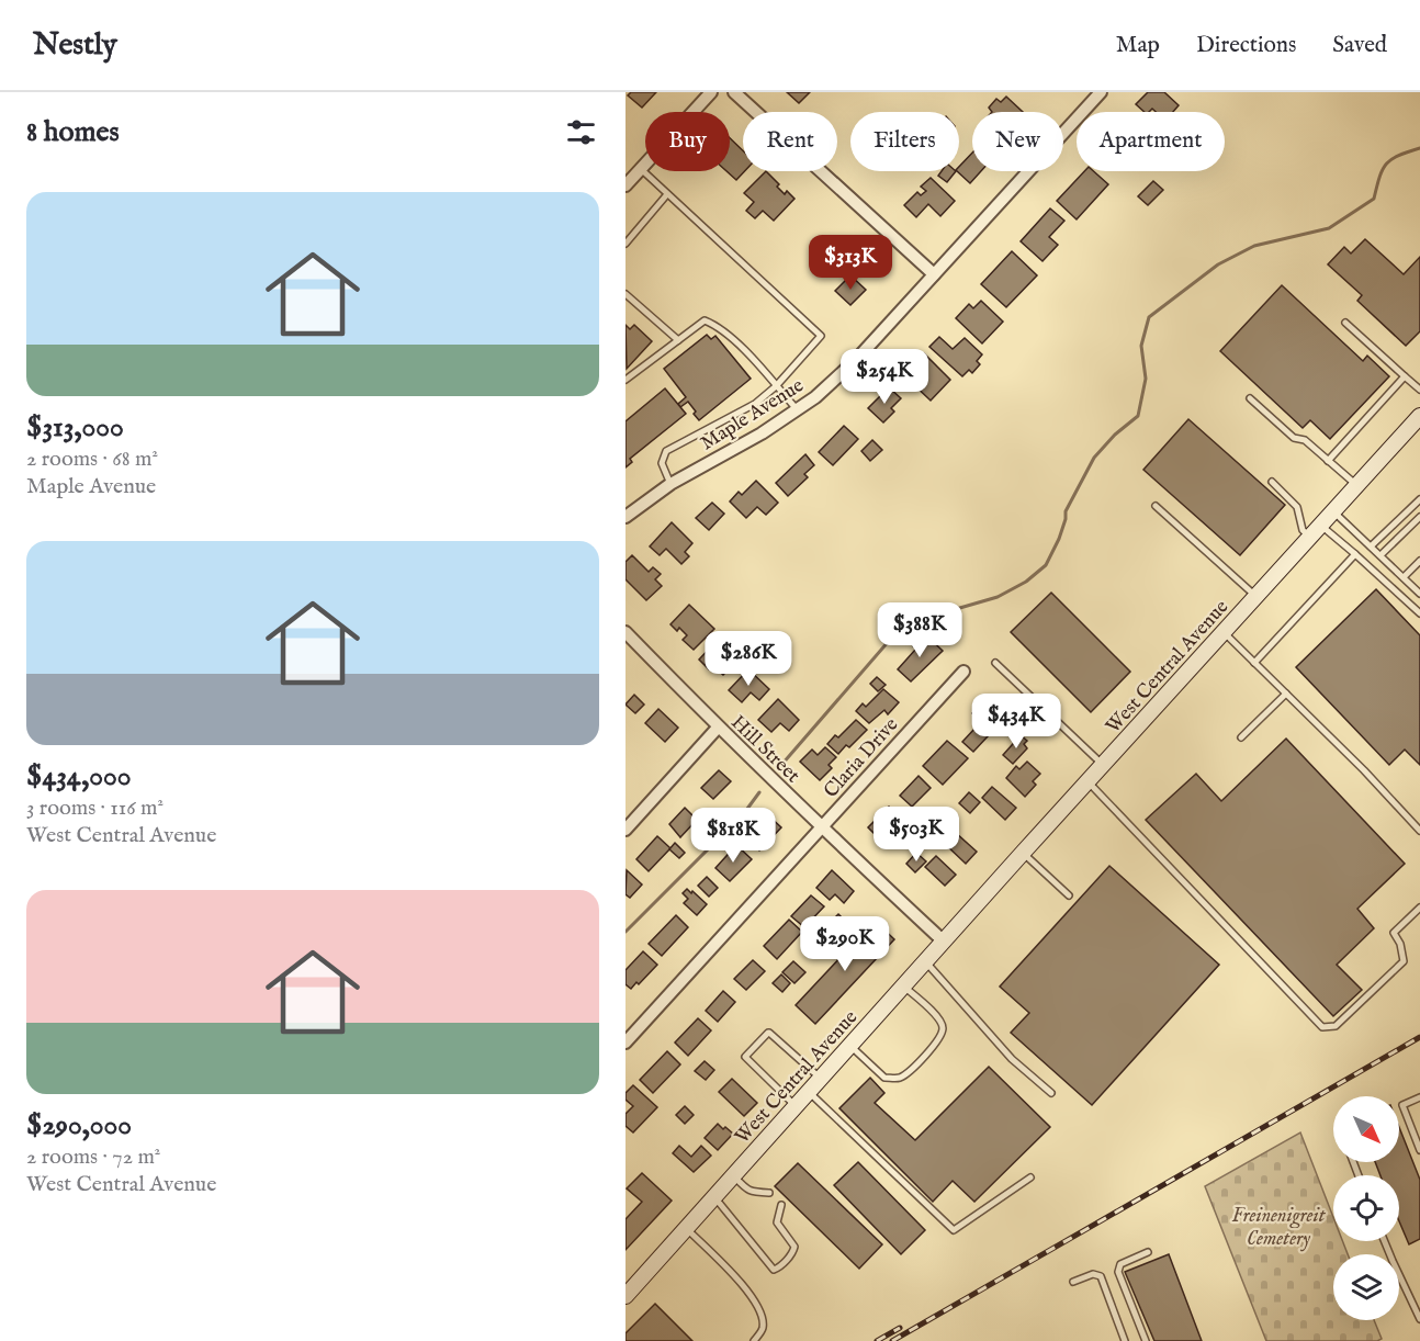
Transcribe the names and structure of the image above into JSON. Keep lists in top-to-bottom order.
{
  "streets": {
    "street": [
      "Maple Avenue",
      "West Central Avenue",
      "Hill Street",
      "Claria Drive"
    ]
  },
  "crossings": [
    ["West Central Avenue", "Hill Street"],
    ["Hill Street", "Claria Drive"]
  ],
  "parks": ["Freinenigreit Cemetery"],
  "north": "bottom right",
  "page": {
    "header": "Nestly",
    "nav": ["Map", "Directions", "Saved"],
    "heading": "8 homes",
    "chip": [
      "Buy",
      "Rent",
      "Filters",
      "New",
      "Apartment"
    ],
    "list": [
      {
        "name": "$313,000",
        "note": "2 rooms · 68 m² · Maple Avenue"
      },
      {
        "name": "$434,000",
        "note": "3 rooms · 116 m² · West Central Avenue"
      },
      {
        "name": "$290,000",
        "note": "2 rooms · 72 m² · West Central Avenue"
      }
    ],
    "price": [
      "$313K",
      "$254K",
      "$388K",
      "$286K",
      "$434K",
      "$503K",
      "$818K",
      "$290K"
    ]
  }
}
